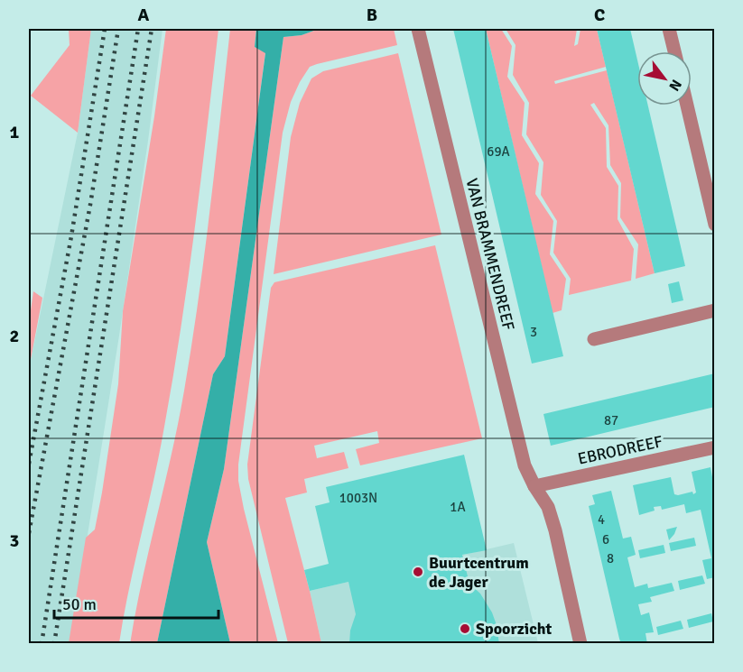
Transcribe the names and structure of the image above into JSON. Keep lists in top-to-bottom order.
{
  "streets": {
    "street": ["VAN BRAMMENDREEF", "EBRODREEF"]
  },
  "crossings": [
    ["VAN BRAMMENDREEF", "EBRODREEF"]
  ],
  "places": ["Buurtcentrum de Jager", "Spoorzicht"],
  "house_numbers": [
    "69A",
    "3",
    "87",
    "1003N",
    "1A",
    "4",
    "6",
    "8"
  ],
  "scale_bar": "50 m",
  "north": "bottom right",
  "grid": {
    "columns": ["A", "B", "C"],
    "rows": ["1", "2", "3"]
  }
}
